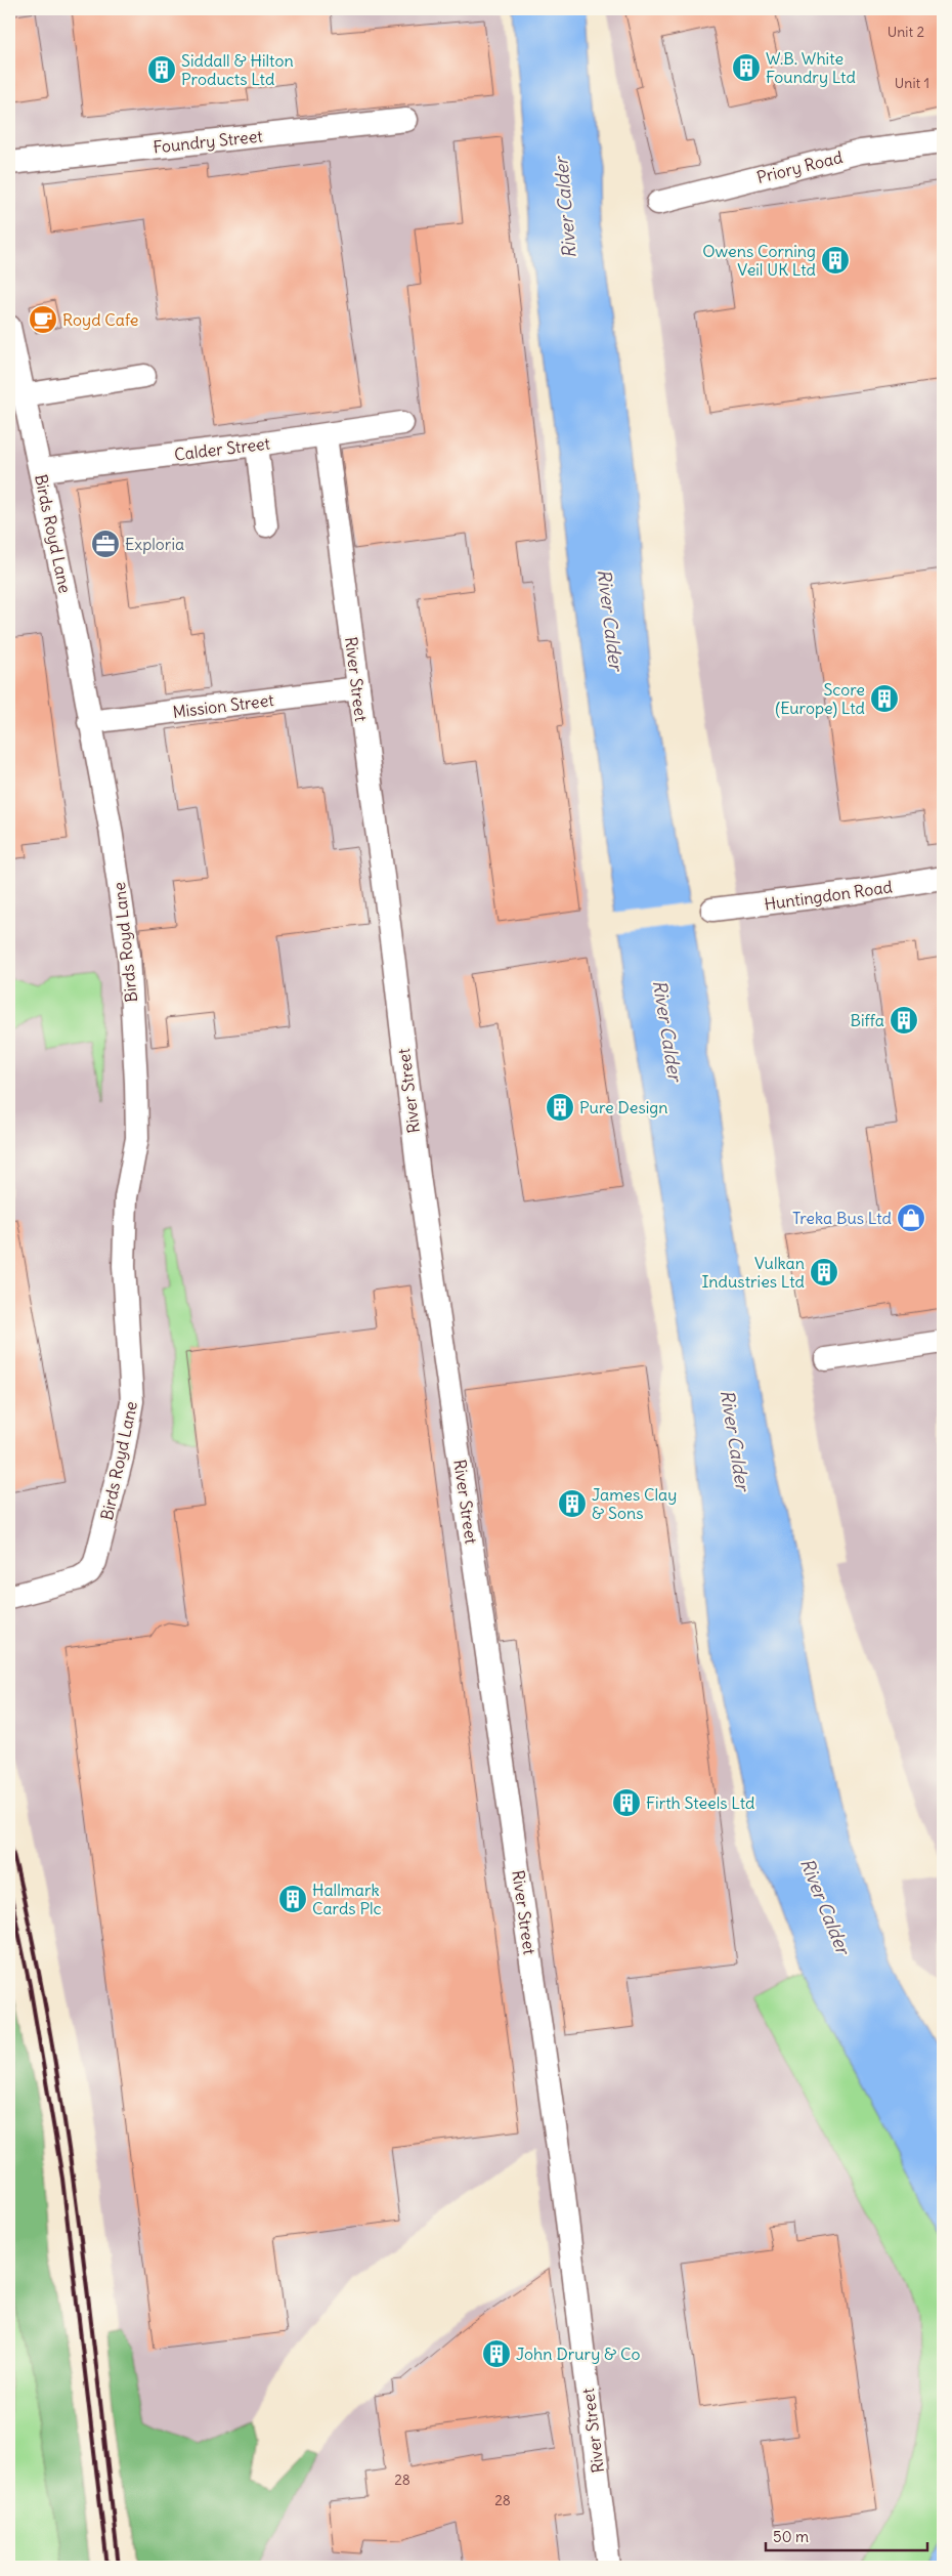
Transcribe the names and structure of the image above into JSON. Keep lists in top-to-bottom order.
{
  "streets": {
    "street": [
      "Foundry Street",
      "Priory Road",
      "Calder Street",
      "Birds Royd Lane",
      "River Street",
      "Mission Street",
      "Huntingdon Road"
    ]
  },
  "crossings": [
    ["Calder Street", "Birds Royd Lane"],
    ["Calder Street", "River Street"],
    ["Birds Royd Lane", "Mission Street"],
    ["River Street", "Mission Street"]
  ],
  "water": ["River Calder"],
  "places": {
    "building": [
      "W.B. White Foundry Ltd",
      "Siddall & Hilton Products Ltd",
      "Owens Corning Veil UK Ltd",
      "Score (Europe) Ltd",
      "Biffa",
      "Pure Design",
      "Vulkan Industries Ltd",
      "James Clay & Sons",
      "Firth Steels Ltd",
      "Hallmark Cards Plc",
      "John Drury & Co"
    ],
    "cafe": ["Royd Cafe"],
    "office": ["Exploria"],
    "shop": ["Treka Bus Ltd"]
  },
  "house_numbers": [
    "Unit 2",
    "Unit 1",
    "28",
    "28"
  ],
  "scale_bar": "50 m"
}
